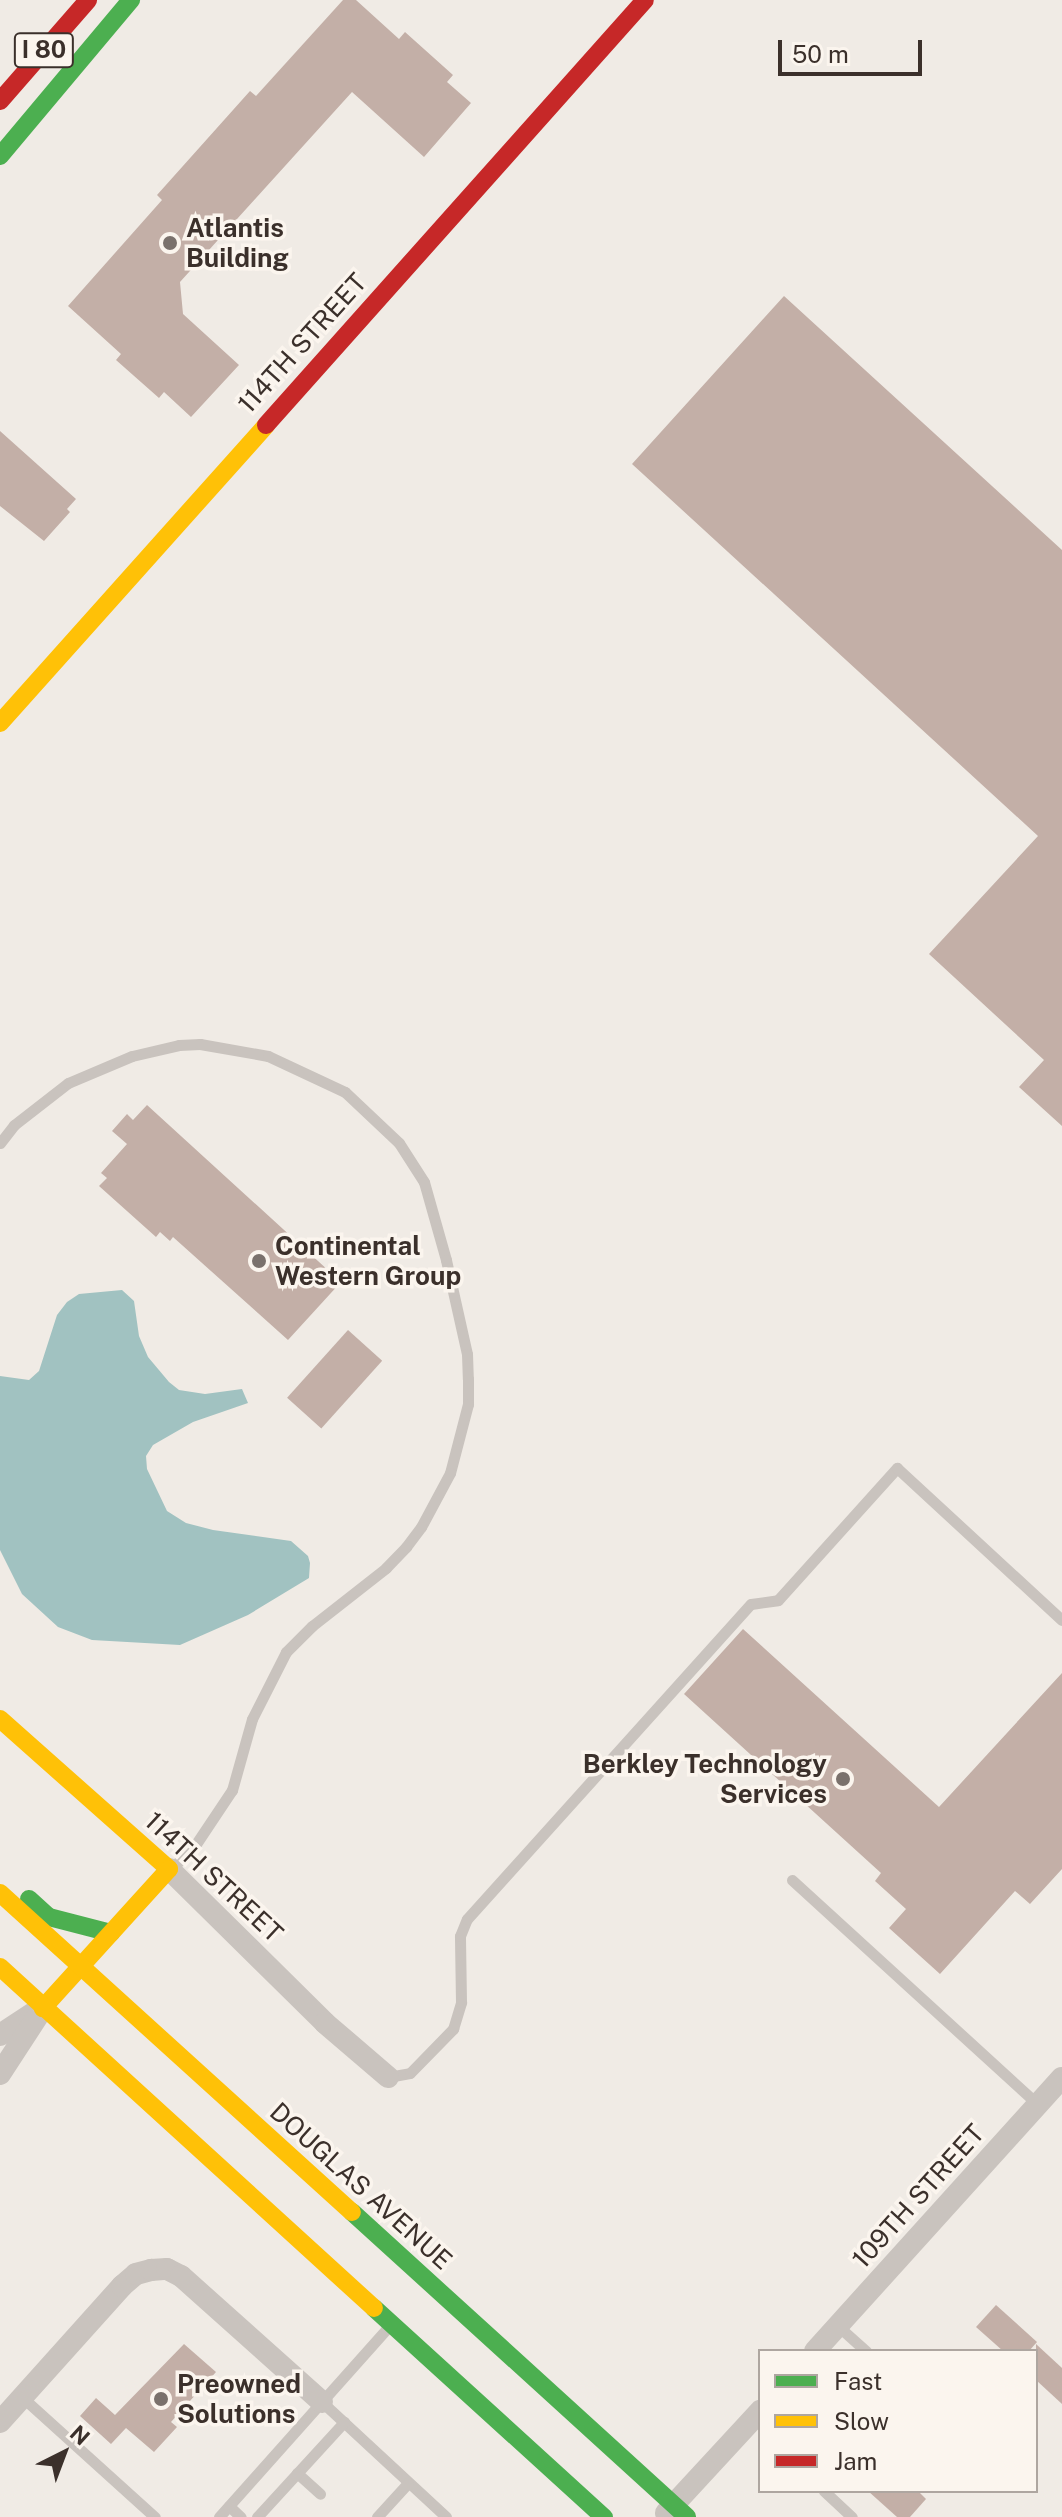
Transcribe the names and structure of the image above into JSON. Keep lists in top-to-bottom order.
{
  "streets": {
    "main road": ["I 80", "114TH STREET", "DOUGLAS AVENUE"],
    "street": ["109TH STREET"]
  },
  "places": [
    "Atlantis Building",
    "Continental Western Group",
    "Berkley Technology Services",
    "Preowned Solutions"
  ],
  "legend": ["Fast", "Slow", "Jam"],
  "scale_bar": "50 m",
  "north": "top right"
}
